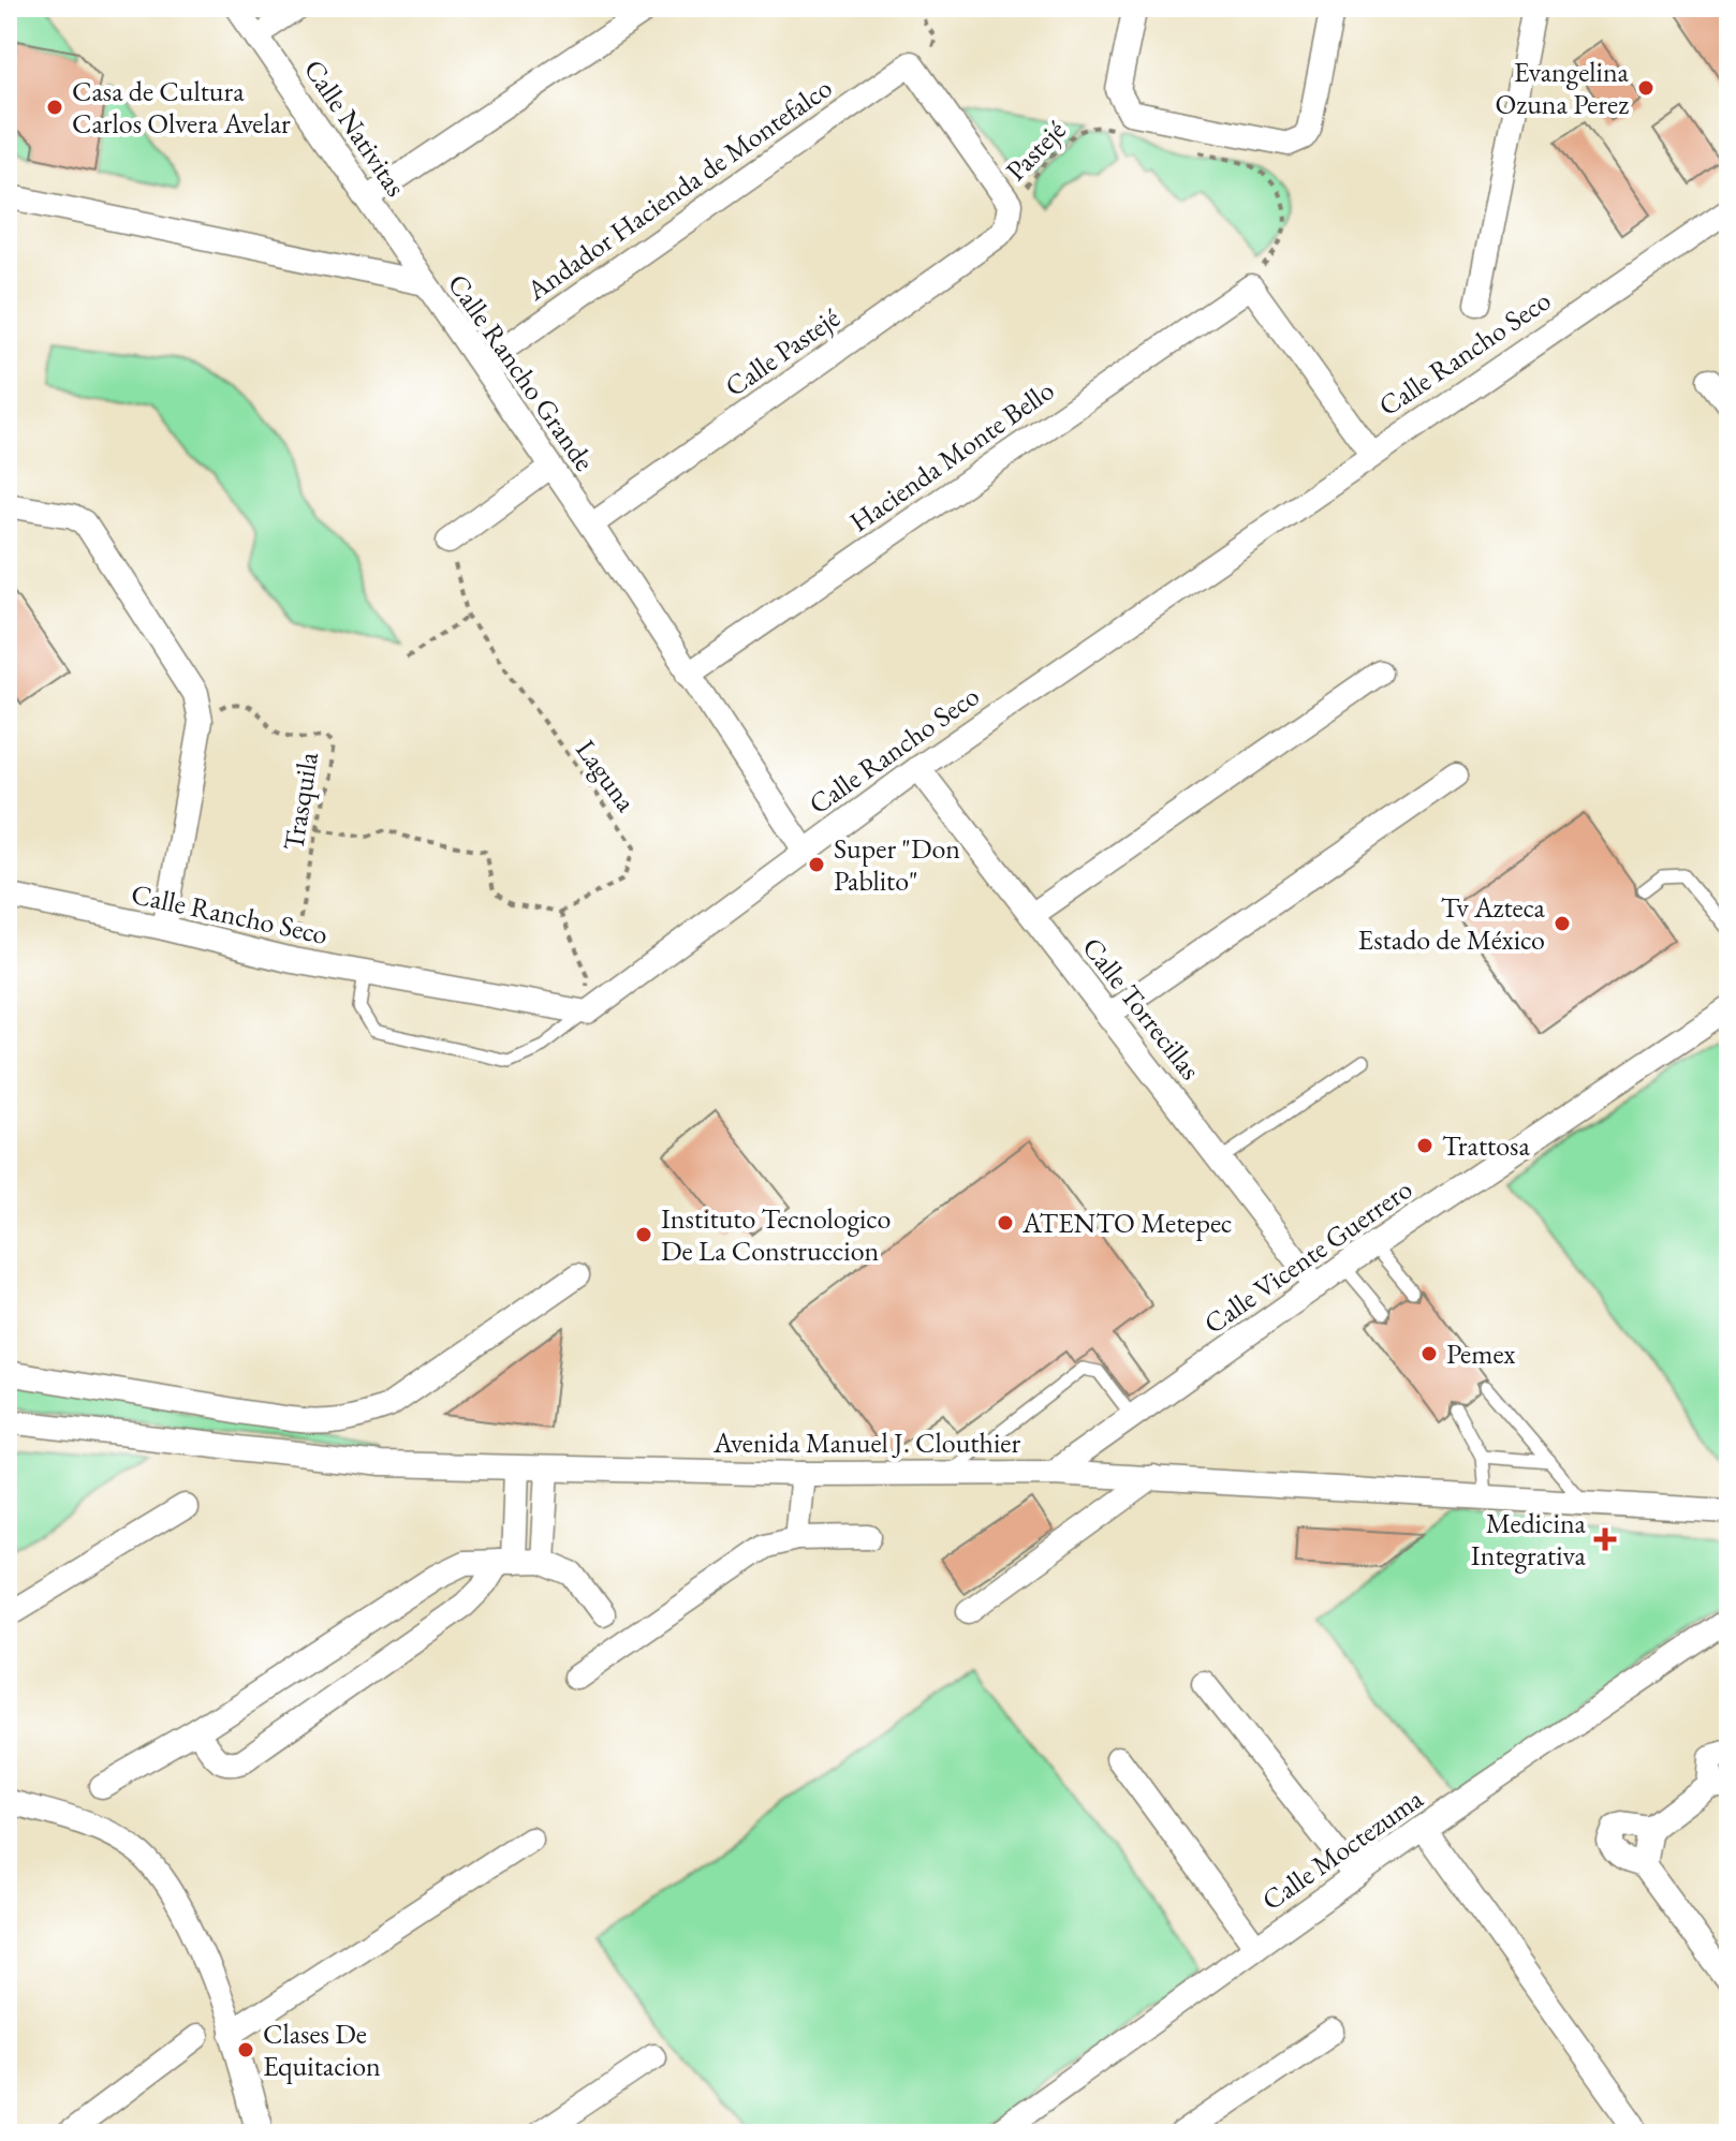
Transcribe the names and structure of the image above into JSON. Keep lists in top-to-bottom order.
{
  "streets": {
    "street": [
      "Calle Nativitas",
      "Andador Hacienda de Montefalco",
      "Calle Pastejé",
      "Calle Rancho Seco",
      "Calle Rancho Grande",
      "Hacienda Monte Bello",
      "Calle Torrecillas",
      "Calle Vicente Guerrero",
      "Avenida Manuel J. Clouthier",
      "Calle Moctezuma"
    ],
    "path": ["Pastejé", "Laguna", "Trasquila"]
  },
  "crossings": [
    ["Calle Nativitas", "Calle Rancho Grande"],
    ["Pastejé", "Calle Pastejé"],
    ["Andador Hacienda de Montefalco", "Calle Rancho Grande"],
    ["Calle Pastejé", "Calle Rancho Grande"],
    ["Calle Rancho Seco", "Calle Rancho Grande"],
    ["Calle Rancho Seco", "Trasquila"],
    ["Calle Rancho Seco", "Calle Torrecillas"],
    ["Calle Rancho Grande", "Hacienda Monte Bello"],
    ["Calle Torrecillas", "Calle Vicente Guerrero"],
    ["Calle Vicente Guerrero", "Avenida Manuel J. Clouthier"]
  ],
  "places": {
    "other": [
      "Evangelina Ozuna Perez",
      "Casa de Cultura Carlos Olvera Avelar",
      "Super \"Don Pablito\"",
      "Tv Azteca Estado de México",
      "Trattosa",
      "ATENTO Metepec",
      "Instituto Tecnologico De La Construccion",
      "Pemex",
      "Clases De Equitacion"
    ],
    "health": ["Medicina Integrativa"]
  }
}
